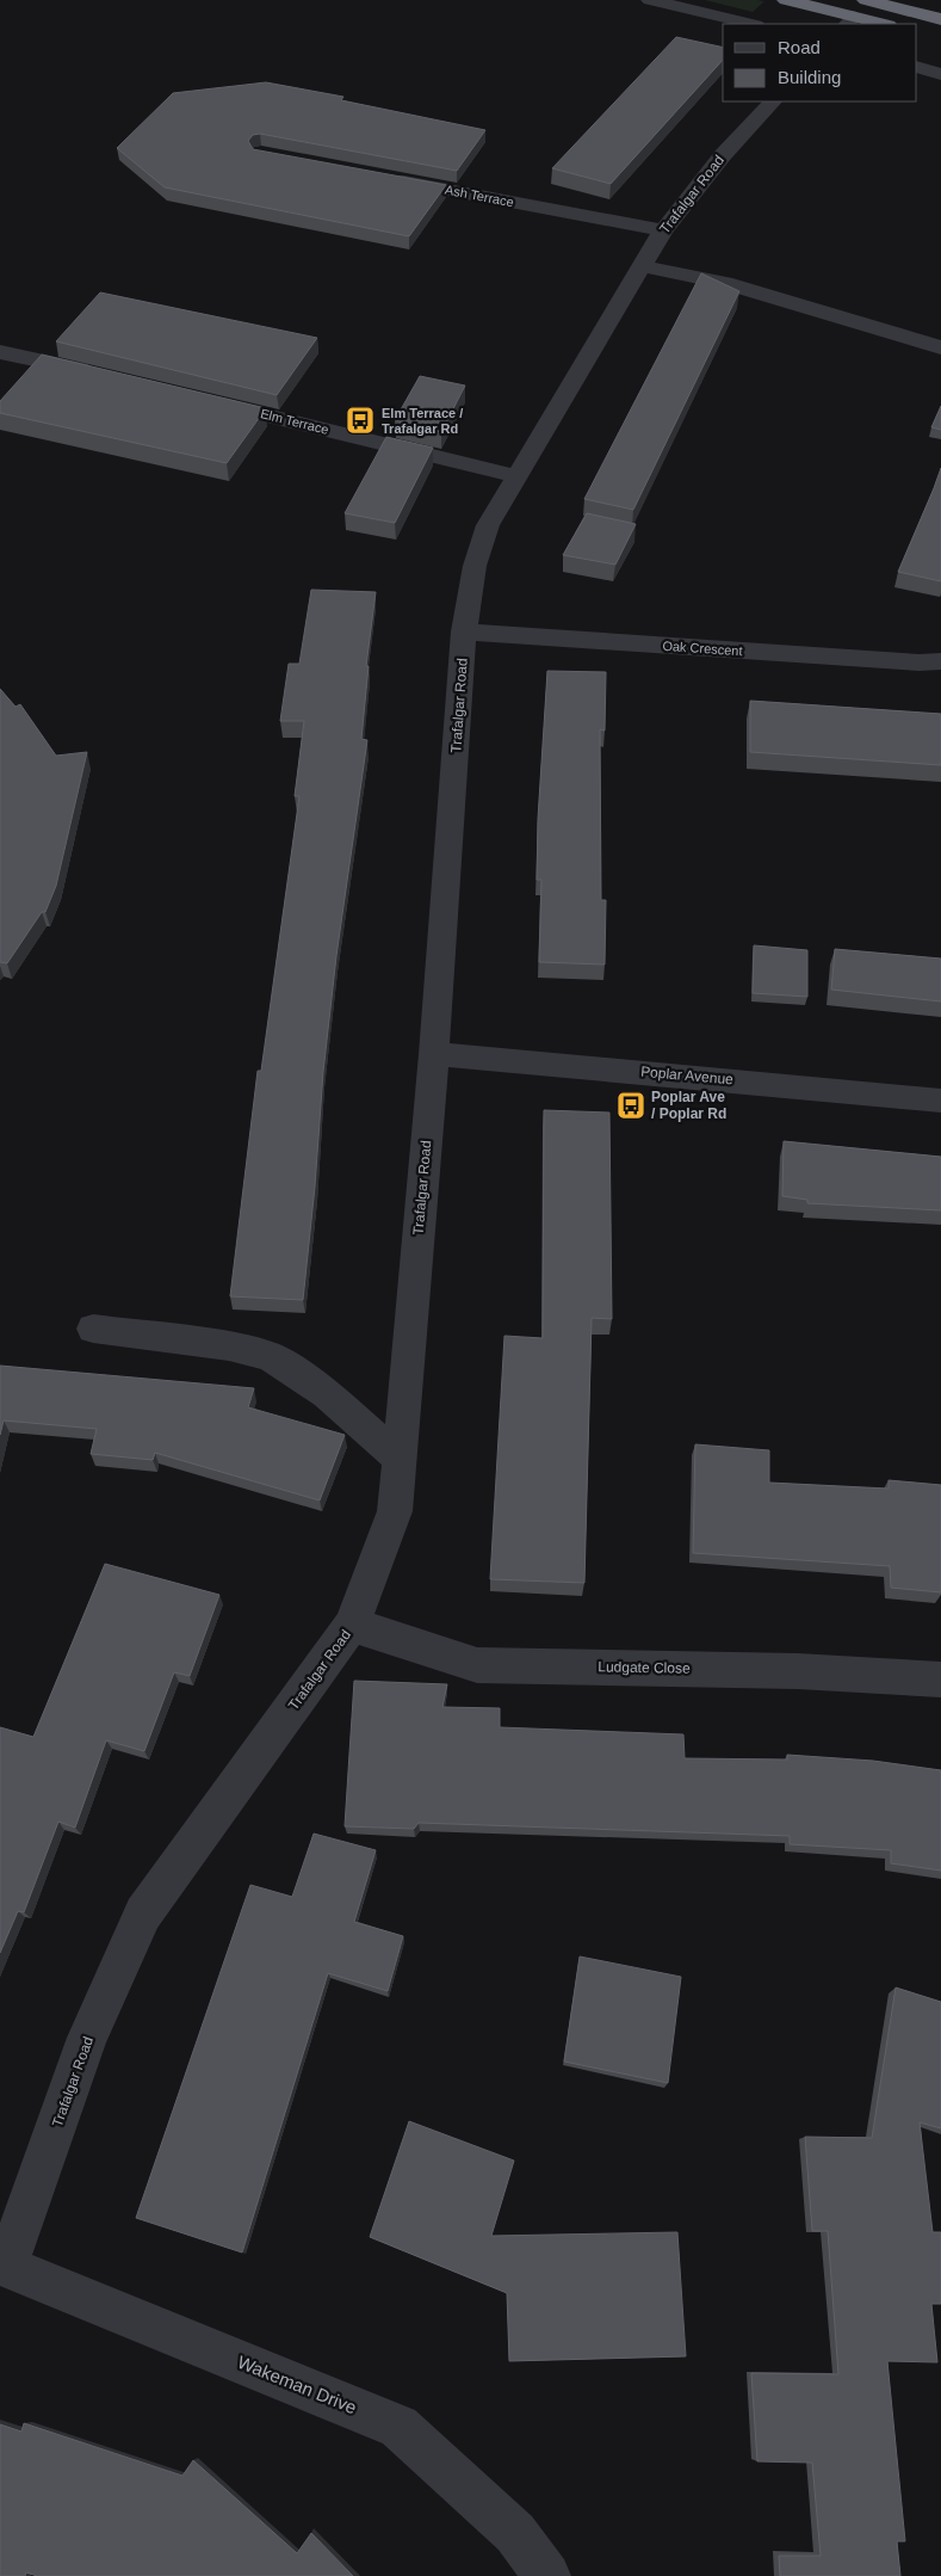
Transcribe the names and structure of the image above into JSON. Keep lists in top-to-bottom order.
{
  "streets": {
    "street": [
      "Trafalgar Road",
      "Ash Terrace",
      "Elm Terrace",
      "Oak Crescent",
      "Poplar Avenue",
      "Ludgate Close",
      "Wakeman Drive"
    ]
  },
  "crossings": [
    ["Trafalgar Road", "Ash Terrace"],
    ["Trafalgar Road", "Elm Terrace"],
    ["Trafalgar Road", "Oak Crescent"],
    ["Trafalgar Road", "Poplar Avenue"],
    ["Trafalgar Road", "Ludgate Close"],
    ["Trafalgar Road", "Wakeman Drive"]
  ],
  "places": {
    "bus stop": ["Elm Terrace / Trafalgar Rd", "Poplar Ave / Poplar Rd"]
  },
  "legend": ["Road", "Building"]
}
